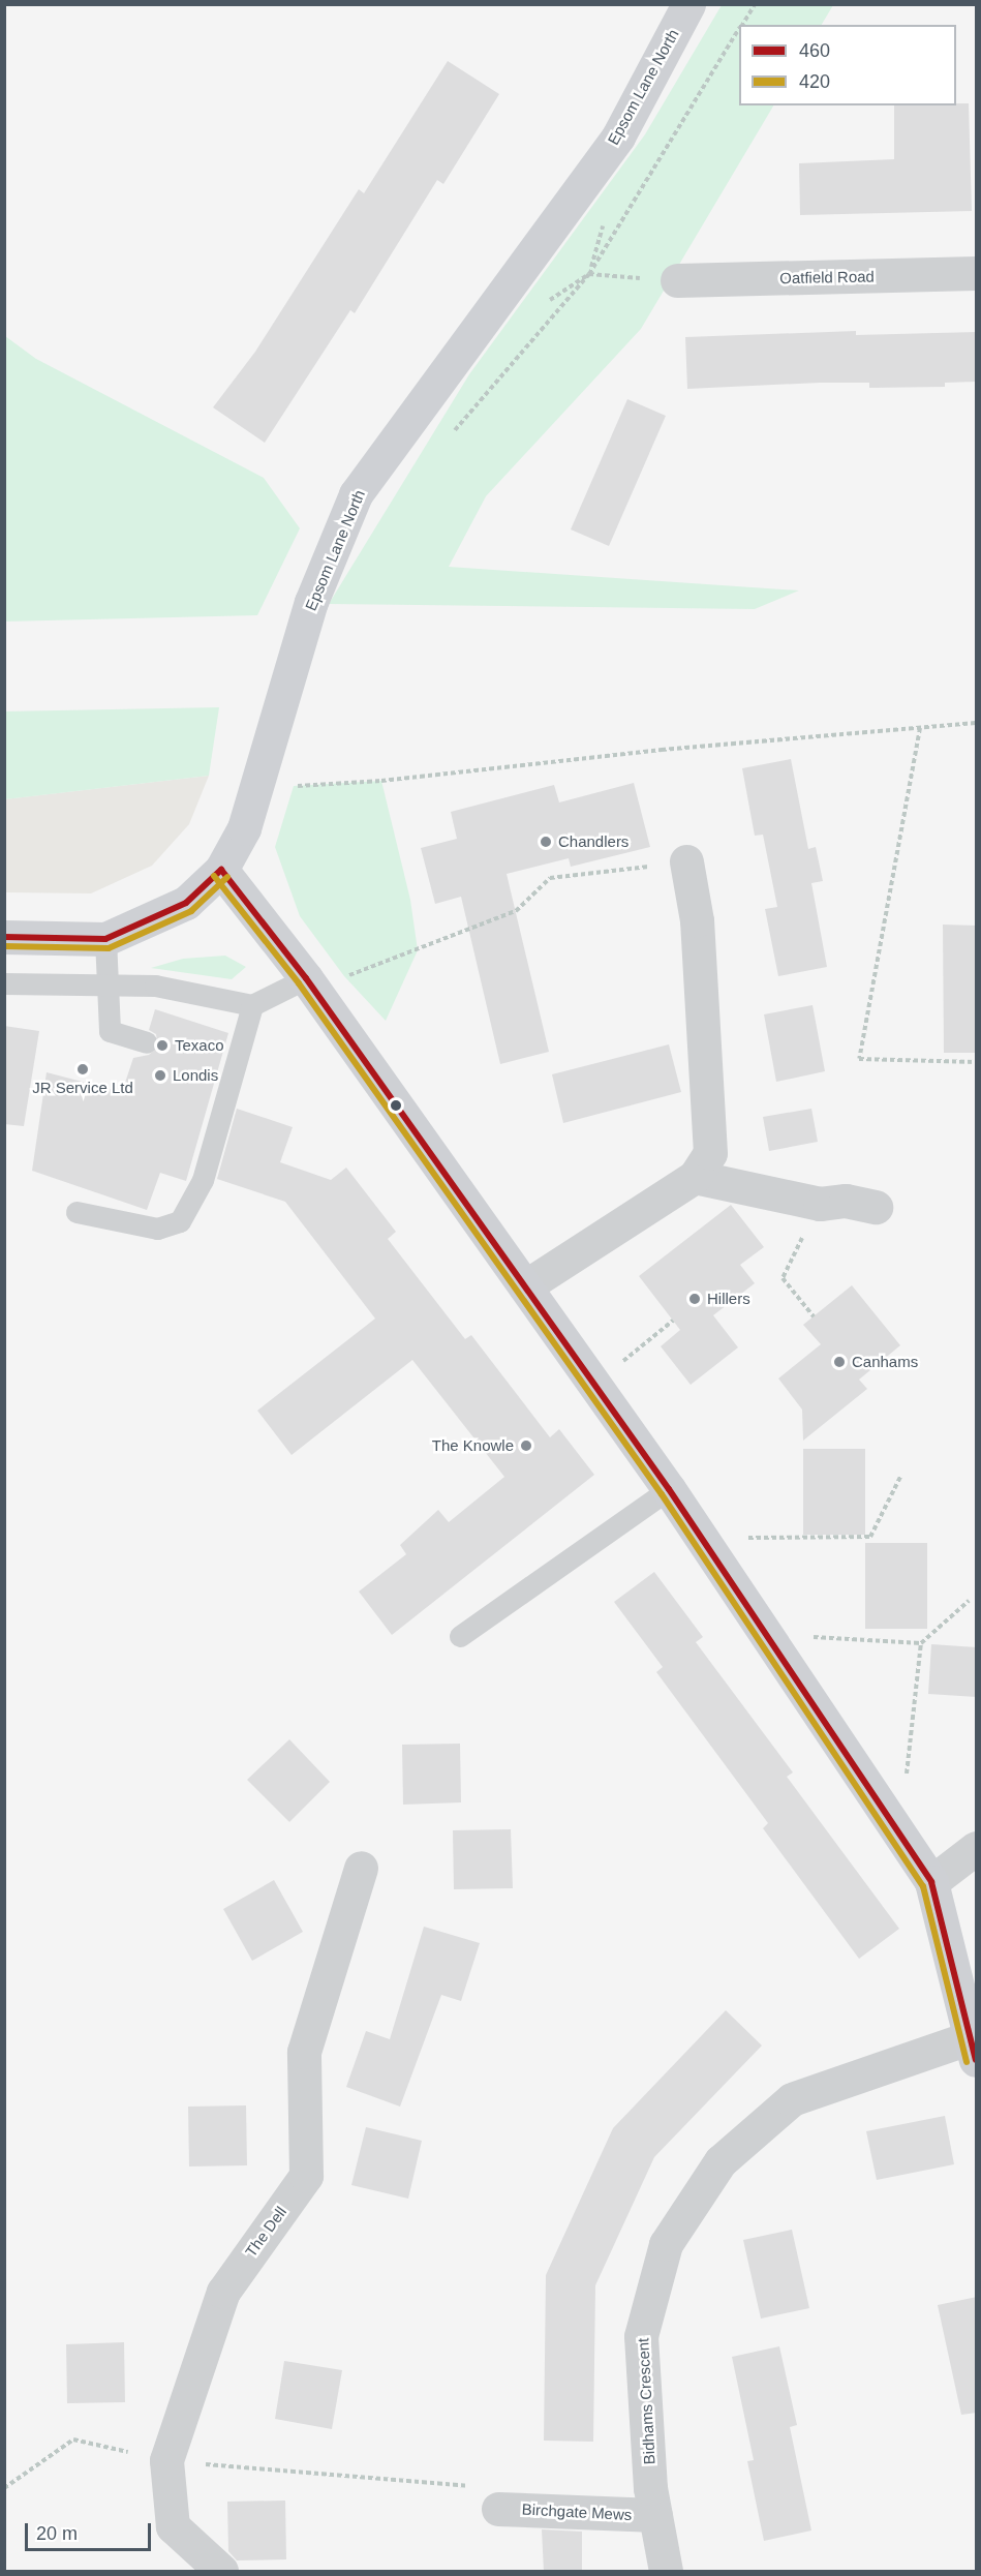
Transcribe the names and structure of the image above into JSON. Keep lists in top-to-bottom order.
{
  "streets": {
    "street": [
      "Epsom Lane North",
      "Oatfield Road",
      "The Dell",
      "Bidhams Crescent",
      "Birchgate Mews"
    ]
  },
  "crossings": [
    ["Bidhams Crescent", "Birchgate Mews"]
  ],
  "places": [
    "Chandlers",
    "Texaco",
    "JR Service Ltd",
    "Londis",
    "Hillers",
    "Canhams",
    "The Knowle"
  ],
  "lines": ["transit line 460", "transit line 420"],
  "legend": ["460", "420"],
  "scale_bar": "20 m"
}
